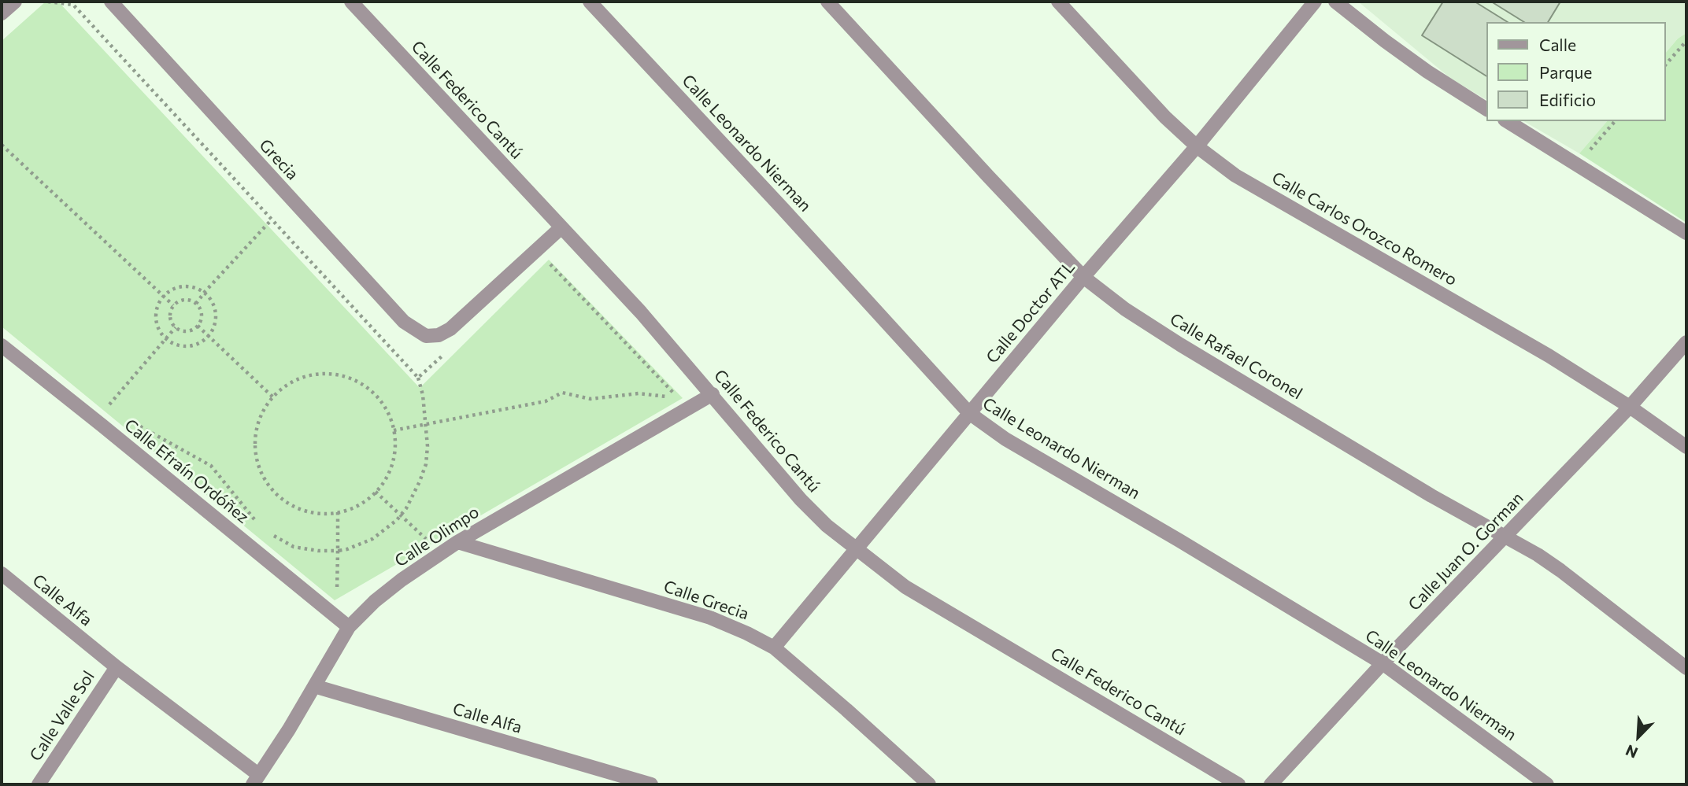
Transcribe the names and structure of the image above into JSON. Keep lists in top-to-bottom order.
{
  "streets": {
    "street": [
      "Calle Federico Cantú",
      "Calle Leonardo Nierman",
      "Grecia",
      "Calle Carlos Orozco Romero",
      "Calle Doctor ATL",
      "Calle Rafael Coronel",
      "Calle Efraín Ordóñez",
      "Calle Olimpo",
      "Calle Juan O. Gorman",
      "Calle Alfa",
      "Calle Grecia",
      "Calle Valle Sol"
    ]
  },
  "crossings": [
    ["Calle Federico Cantú", "Grecia"],
    ["Calle Federico Cantú", "Calle Doctor ATL"],
    ["Calle Federico Cantú", "Calle Olimpo"],
    ["Calle Leonardo Nierman", "Calle Doctor ATL"],
    ["Calle Leonardo Nierman", "Calle Juan O. Gorman"],
    ["Calle Carlos Orozco Romero", "Calle Doctor ATL"],
    ["Calle Carlos Orozco Romero", "Calle Juan O. Gorman"],
    ["Calle Doctor ATL", "Calle Rafael Coronel"],
    ["Calle Doctor ATL", "Calle Grecia"],
    ["Calle Rafael Coronel", "Calle Juan O. Gorman"],
    ["Calle Efraín Ordóñez", "Calle Olimpo"],
    ["Calle Olimpo", "Calle Alfa"],
    ["Calle Olimpo", "Calle Grecia"],
    ["Calle Alfa", "Calle Valle Sol"]
  ],
  "legend": ["Calle", "Parque", "Edificio"],
  "north": "bottom left"
}
